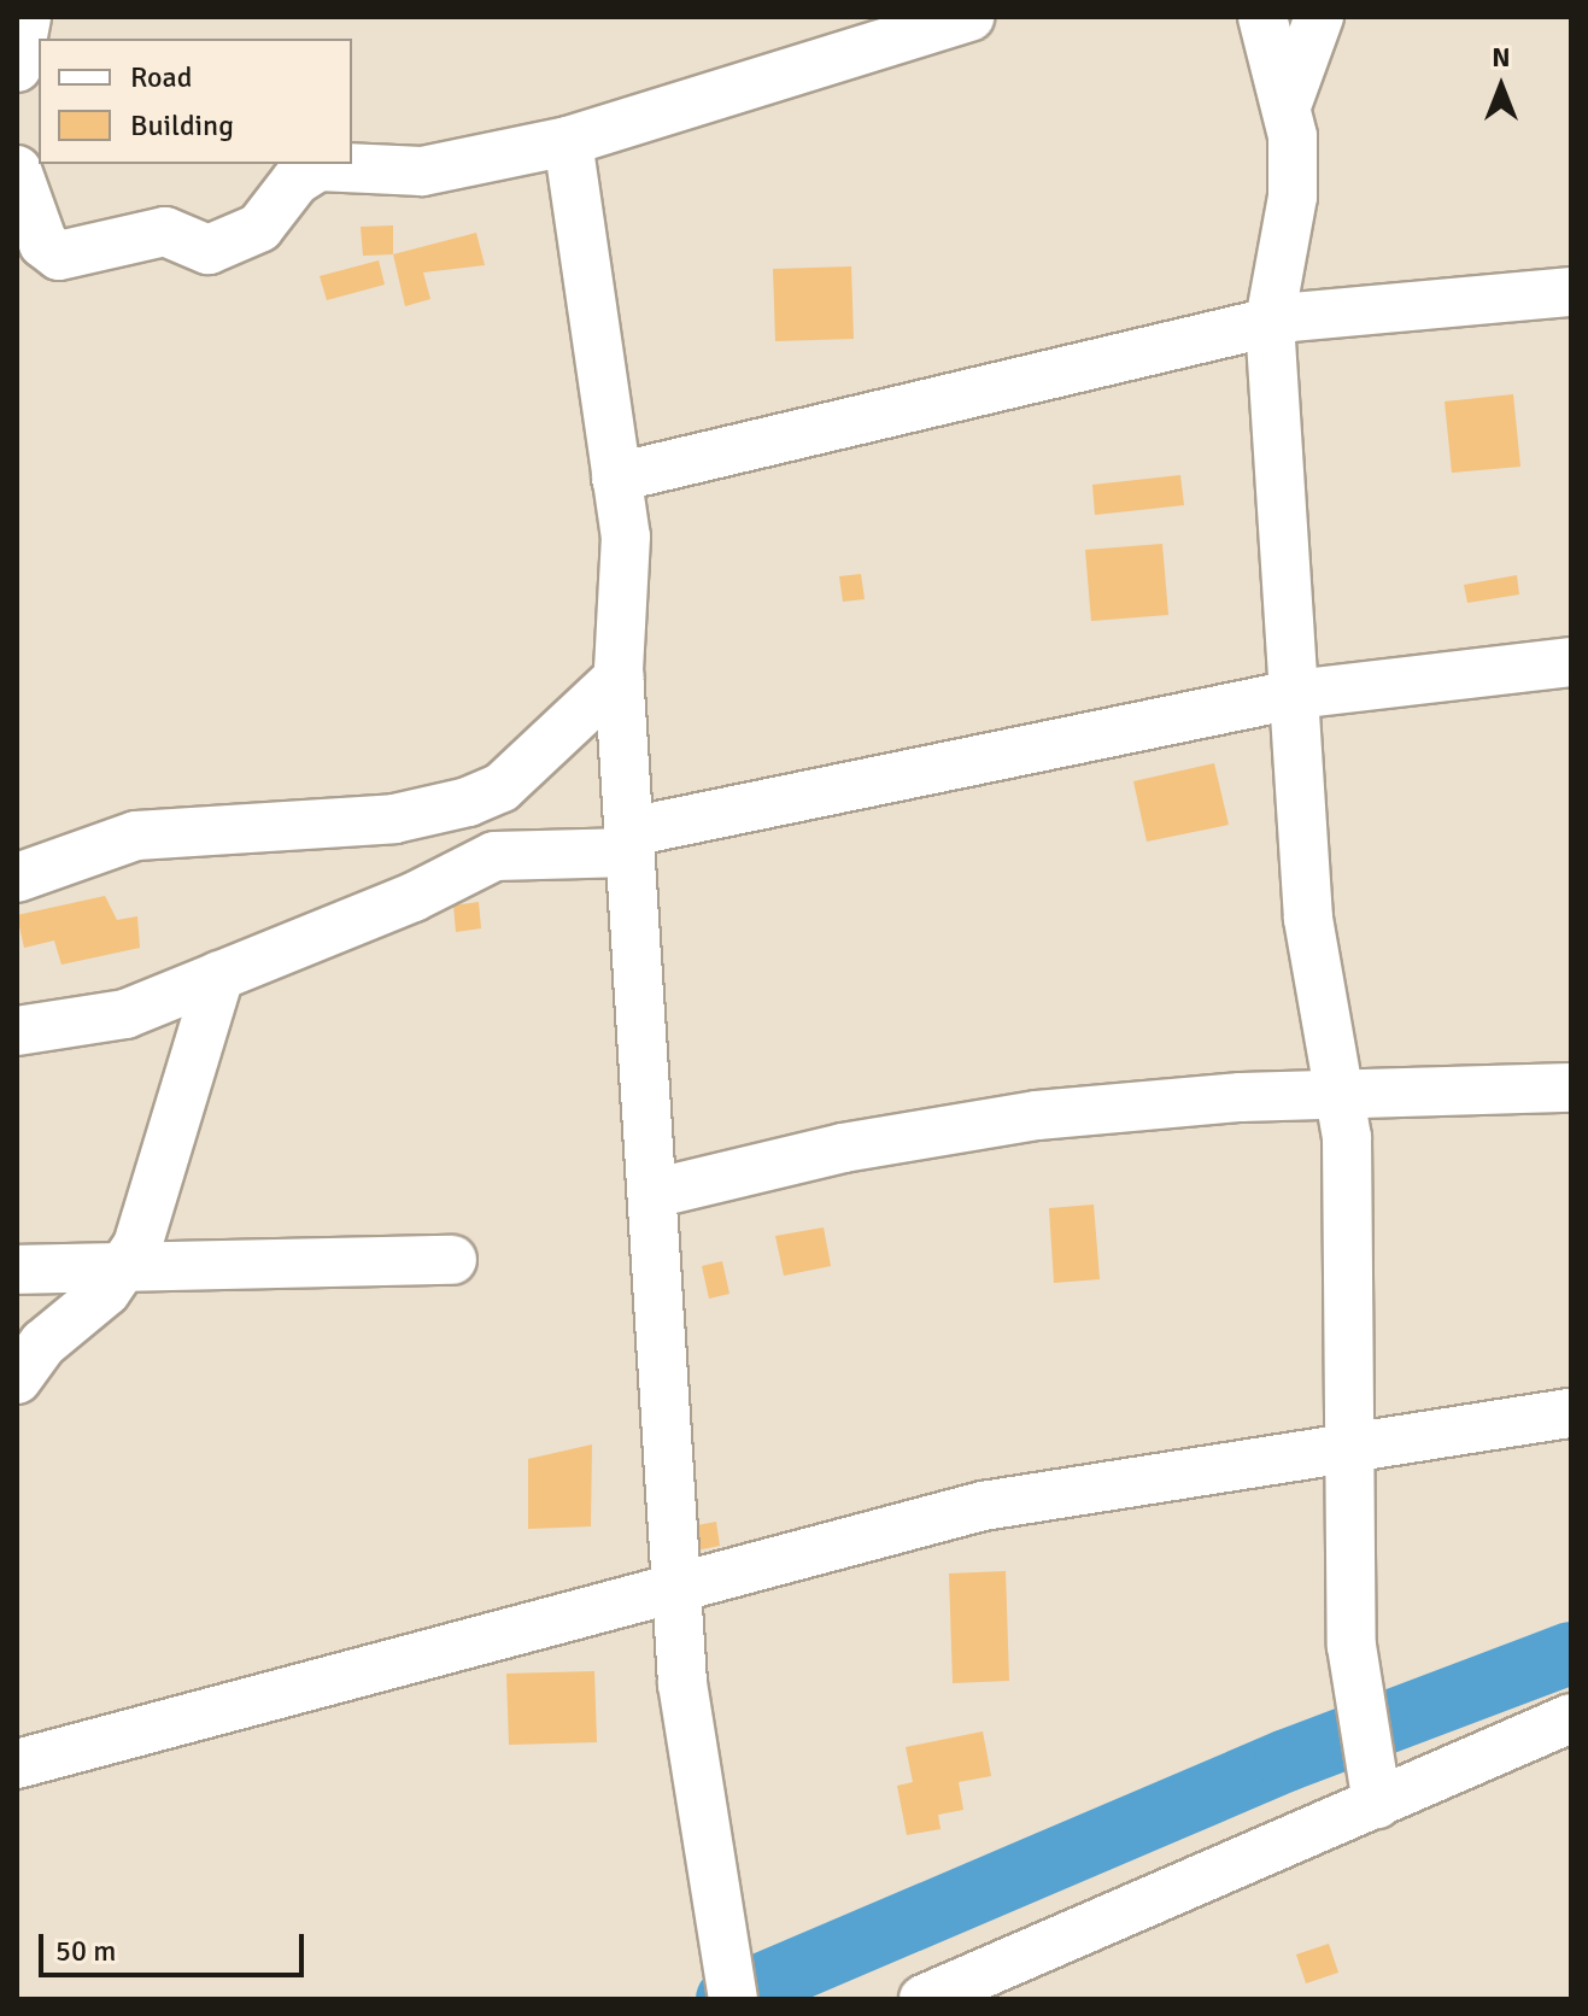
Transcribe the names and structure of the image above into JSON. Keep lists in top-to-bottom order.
{
  "legend": ["Road", "Building"],
  "scale_bar": "50 m",
  "north": "top"
}
